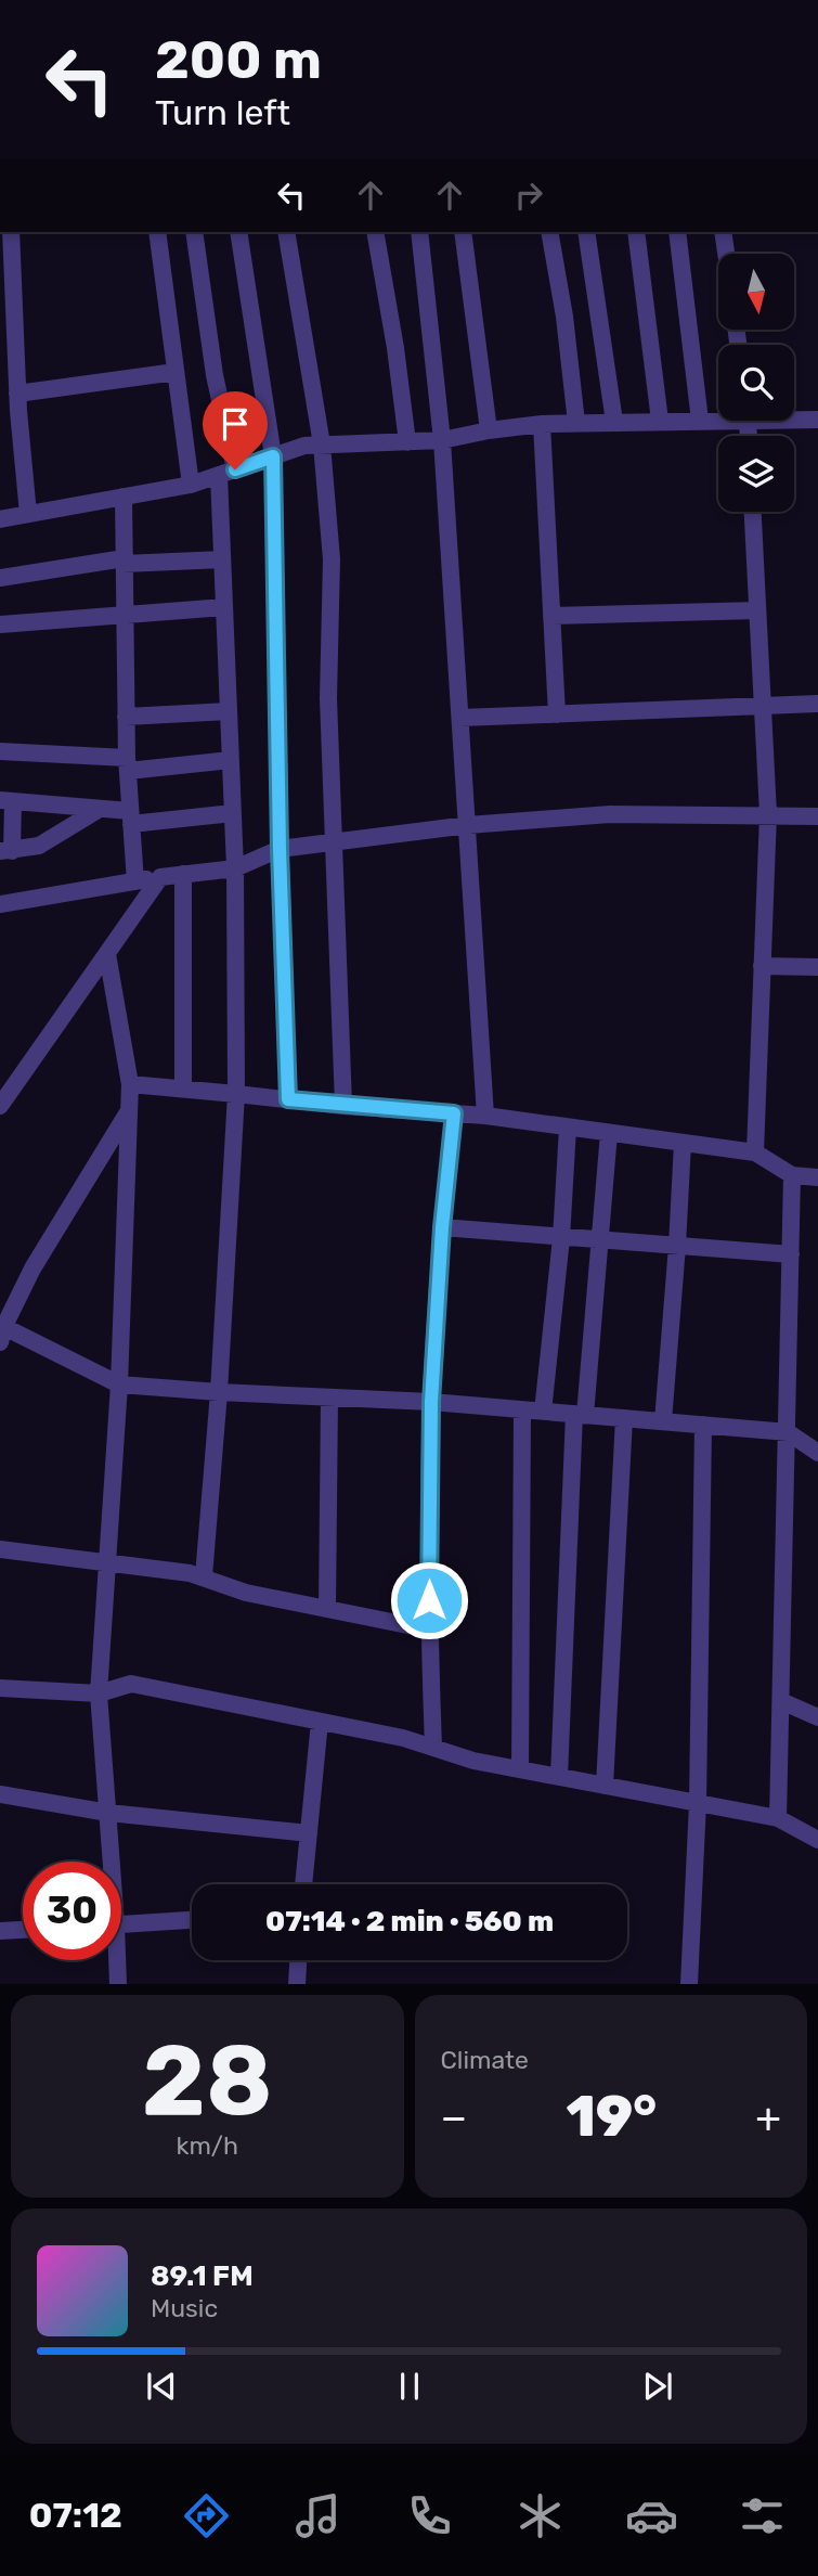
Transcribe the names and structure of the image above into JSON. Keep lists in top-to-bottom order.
{
  "north": "bottom",
  "page": {
    "turn": ["200 m", "Turn left"],
    "limit": "30",
    "trip": "07:14 · 2 min · 560 m",
    "tile": [
      ["28", "km/h"],
      "Climate"
    ],
    "heat": ["−", "19°", "+"],
    "song": ["89.1 FM", "Music"],
    "tabs": "07:12"
  }
}
